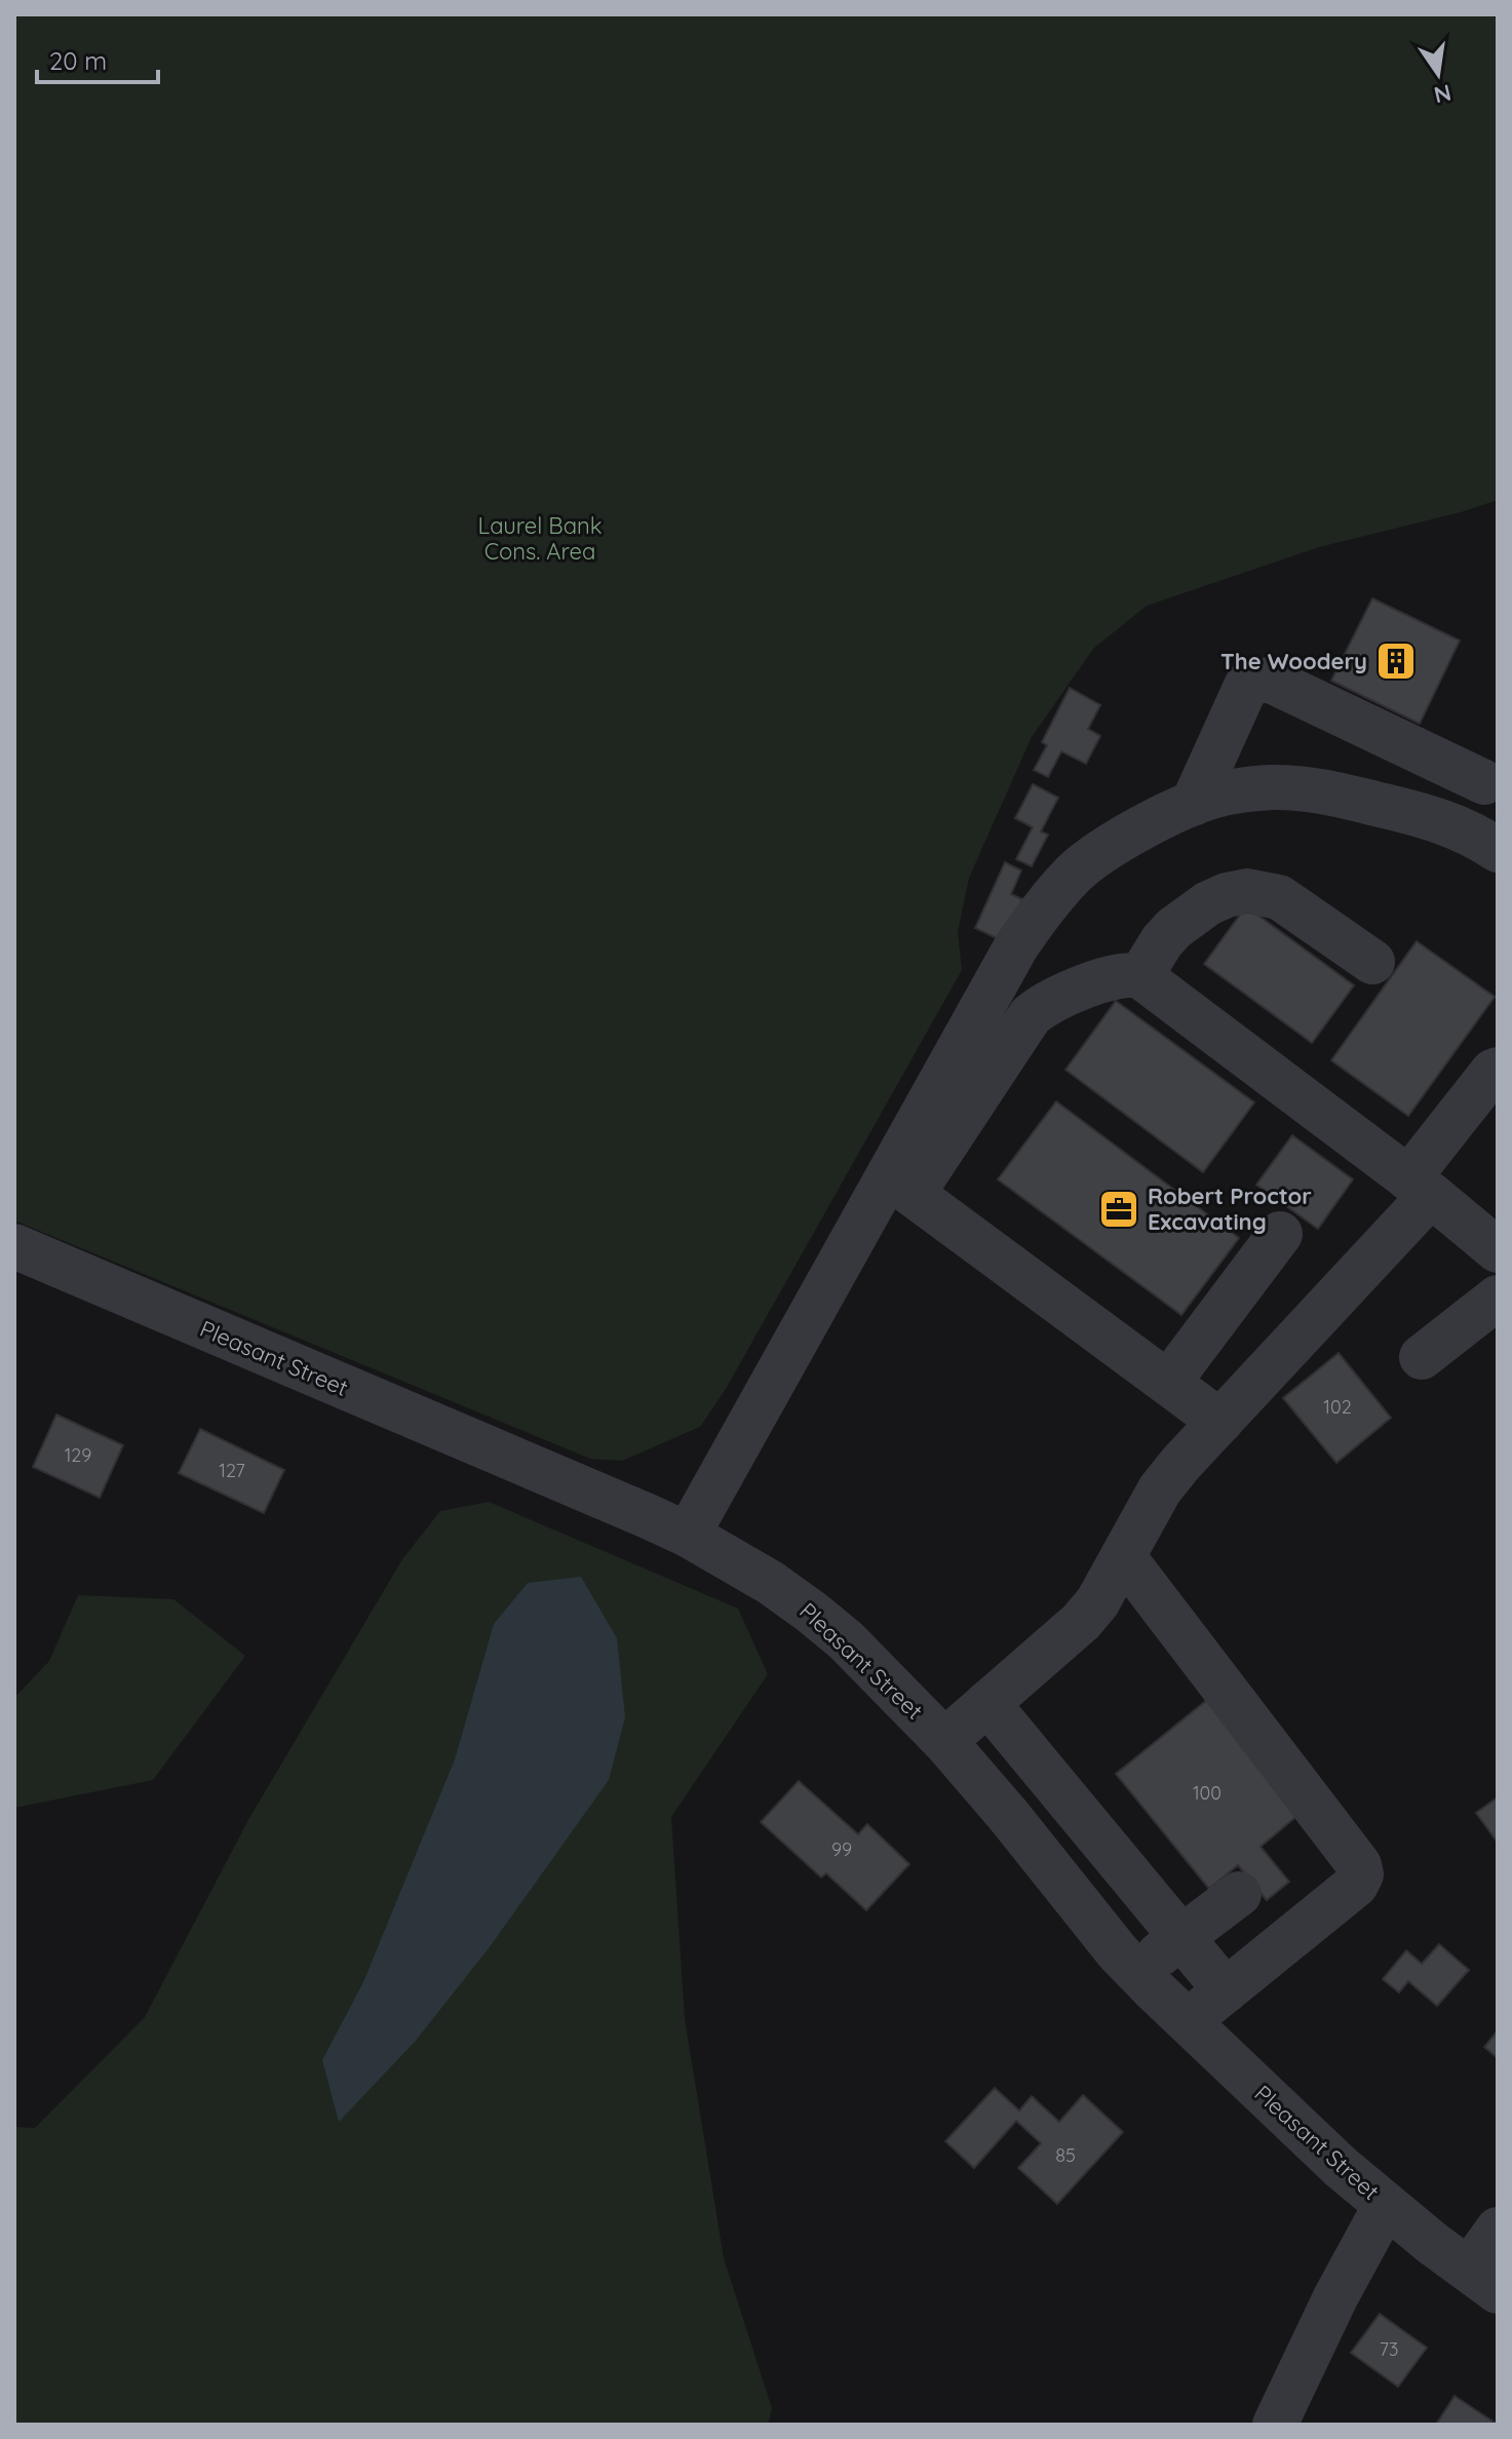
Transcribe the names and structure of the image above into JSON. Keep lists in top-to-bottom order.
{
  "streets": {
    "street": ["Pleasant Street"]
  },
  "parks": ["Laurel Bank Cons. Area"],
  "places": {
    "building": ["The Woodery"],
    "office": ["Robert Proctor Excavating"]
  },
  "house_numbers": [
    "102",
    "129",
    "127",
    "100",
    "99",
    "85",
    "73"
  ],
  "scale_bar": "20 m",
  "north": "bottom"
}
